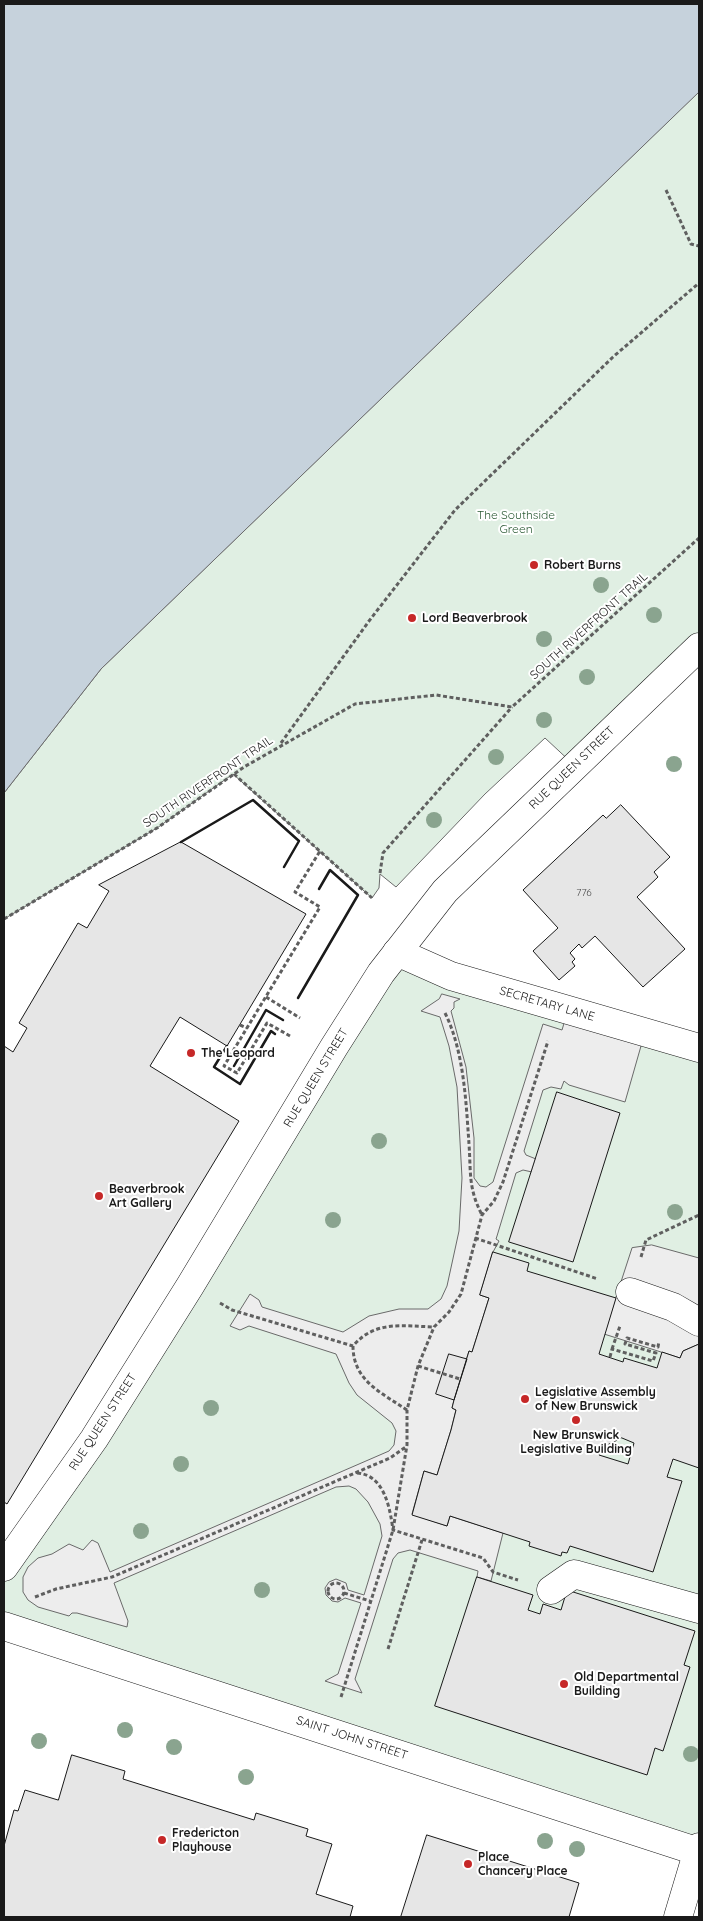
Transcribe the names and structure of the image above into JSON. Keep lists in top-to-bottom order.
{
  "streets": {
    "main road": ["RUE QUEEN STREET", "SECRETARY LANE", "SAINT JOHN STREET"],
    "path": ["SOUTH RIVERFRONT TRAIL"]
  },
  "crossings": [
    ["RUE QUEEN STREET", "SECRETARY LANE"]
  ],
  "parks": ["The Southside Green"],
  "places": [
    "Robert Burns",
    "Lord Beaverbrook",
    "The Leopard",
    "Beaverbrook Art Gallery",
    "Legislative Assembly of New Brunswick",
    "New Brunswick Legislative Building",
    "Old Departmental Building",
    "Fredericton Playhouse",
    "Place Chancery Place"
  ],
  "house_numbers": ["776"]
}
